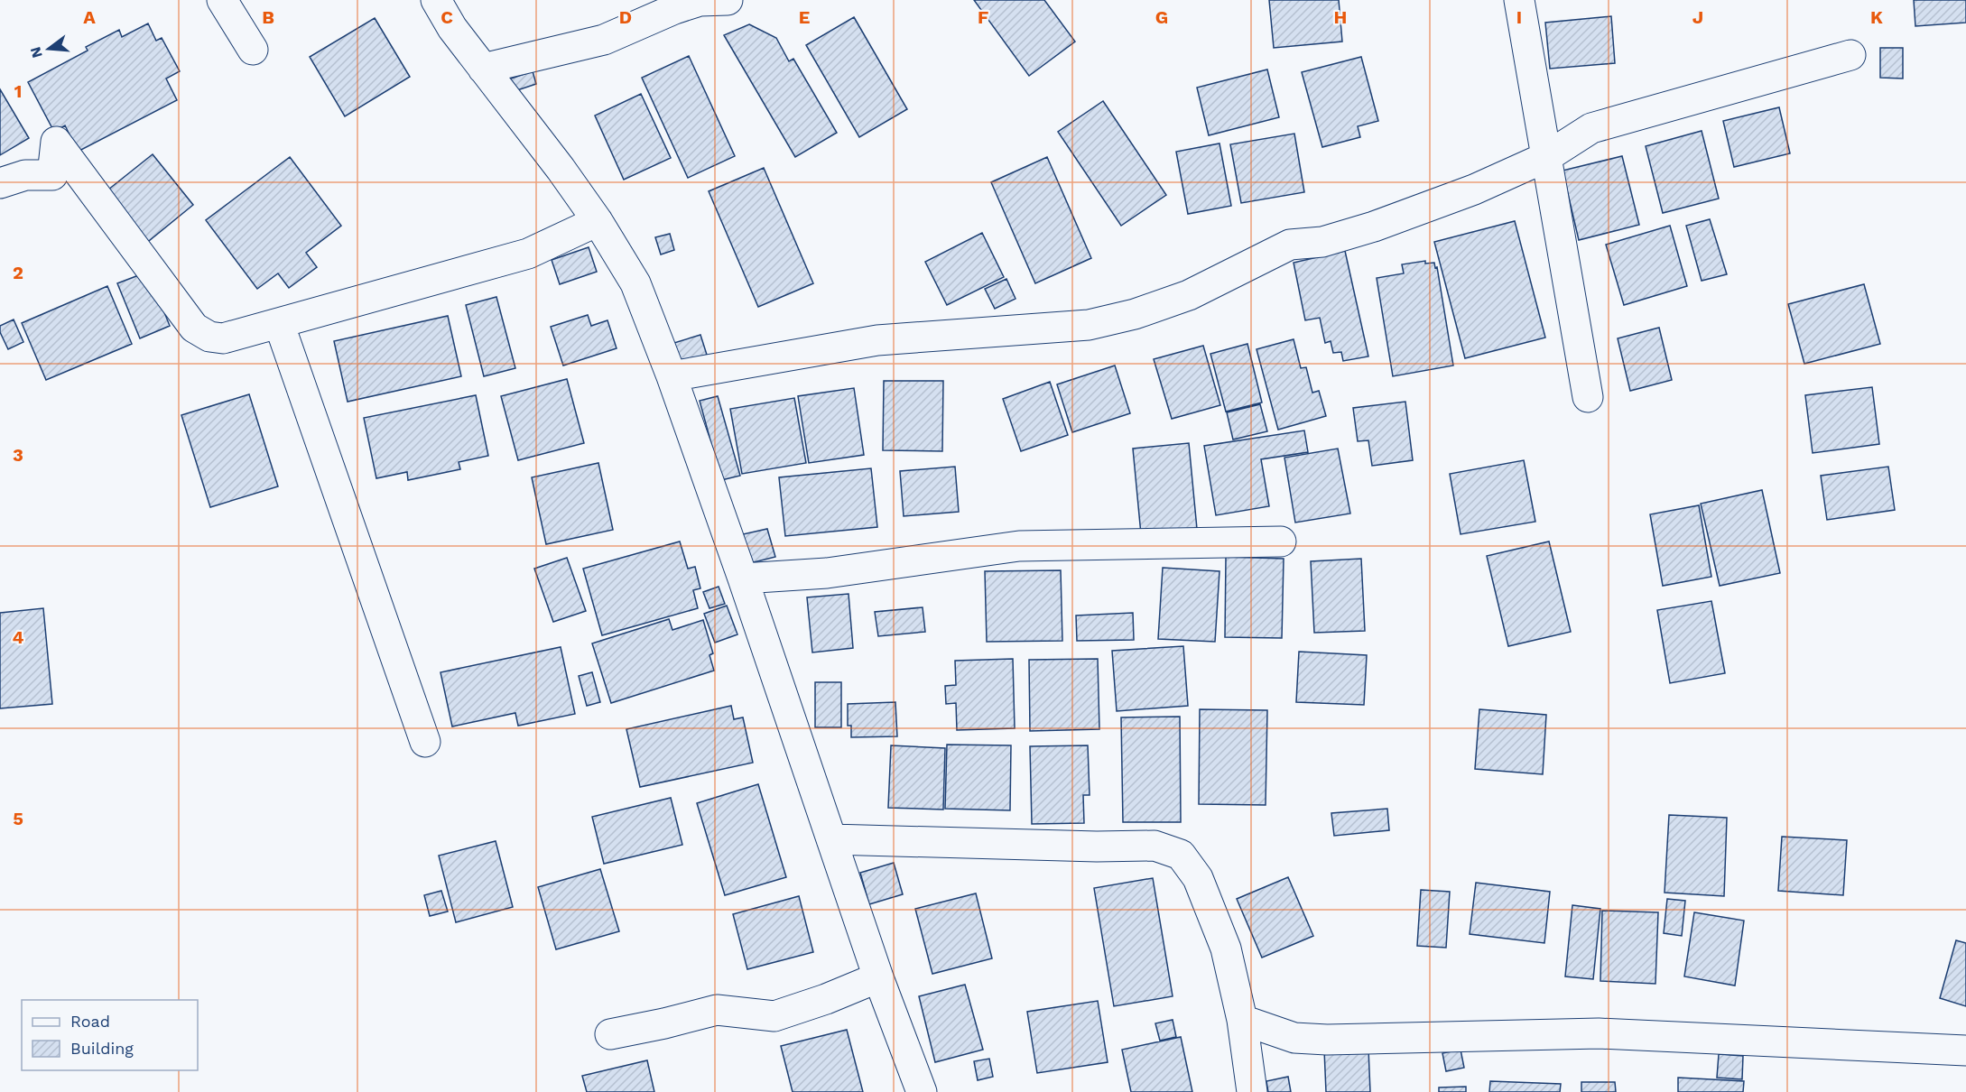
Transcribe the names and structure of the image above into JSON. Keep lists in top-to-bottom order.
{
  "legend": ["Road", "Building"],
  "north": "left",
  "grid": {
    "columns": [
      "A",
      "B",
      "C",
      "D",
      "E",
      "F",
      "G",
      "H",
      "I",
      "J",
      "K"
    ],
    "rows": [
      "1",
      "2",
      "3",
      "4",
      "5"
    ]
  }
}
